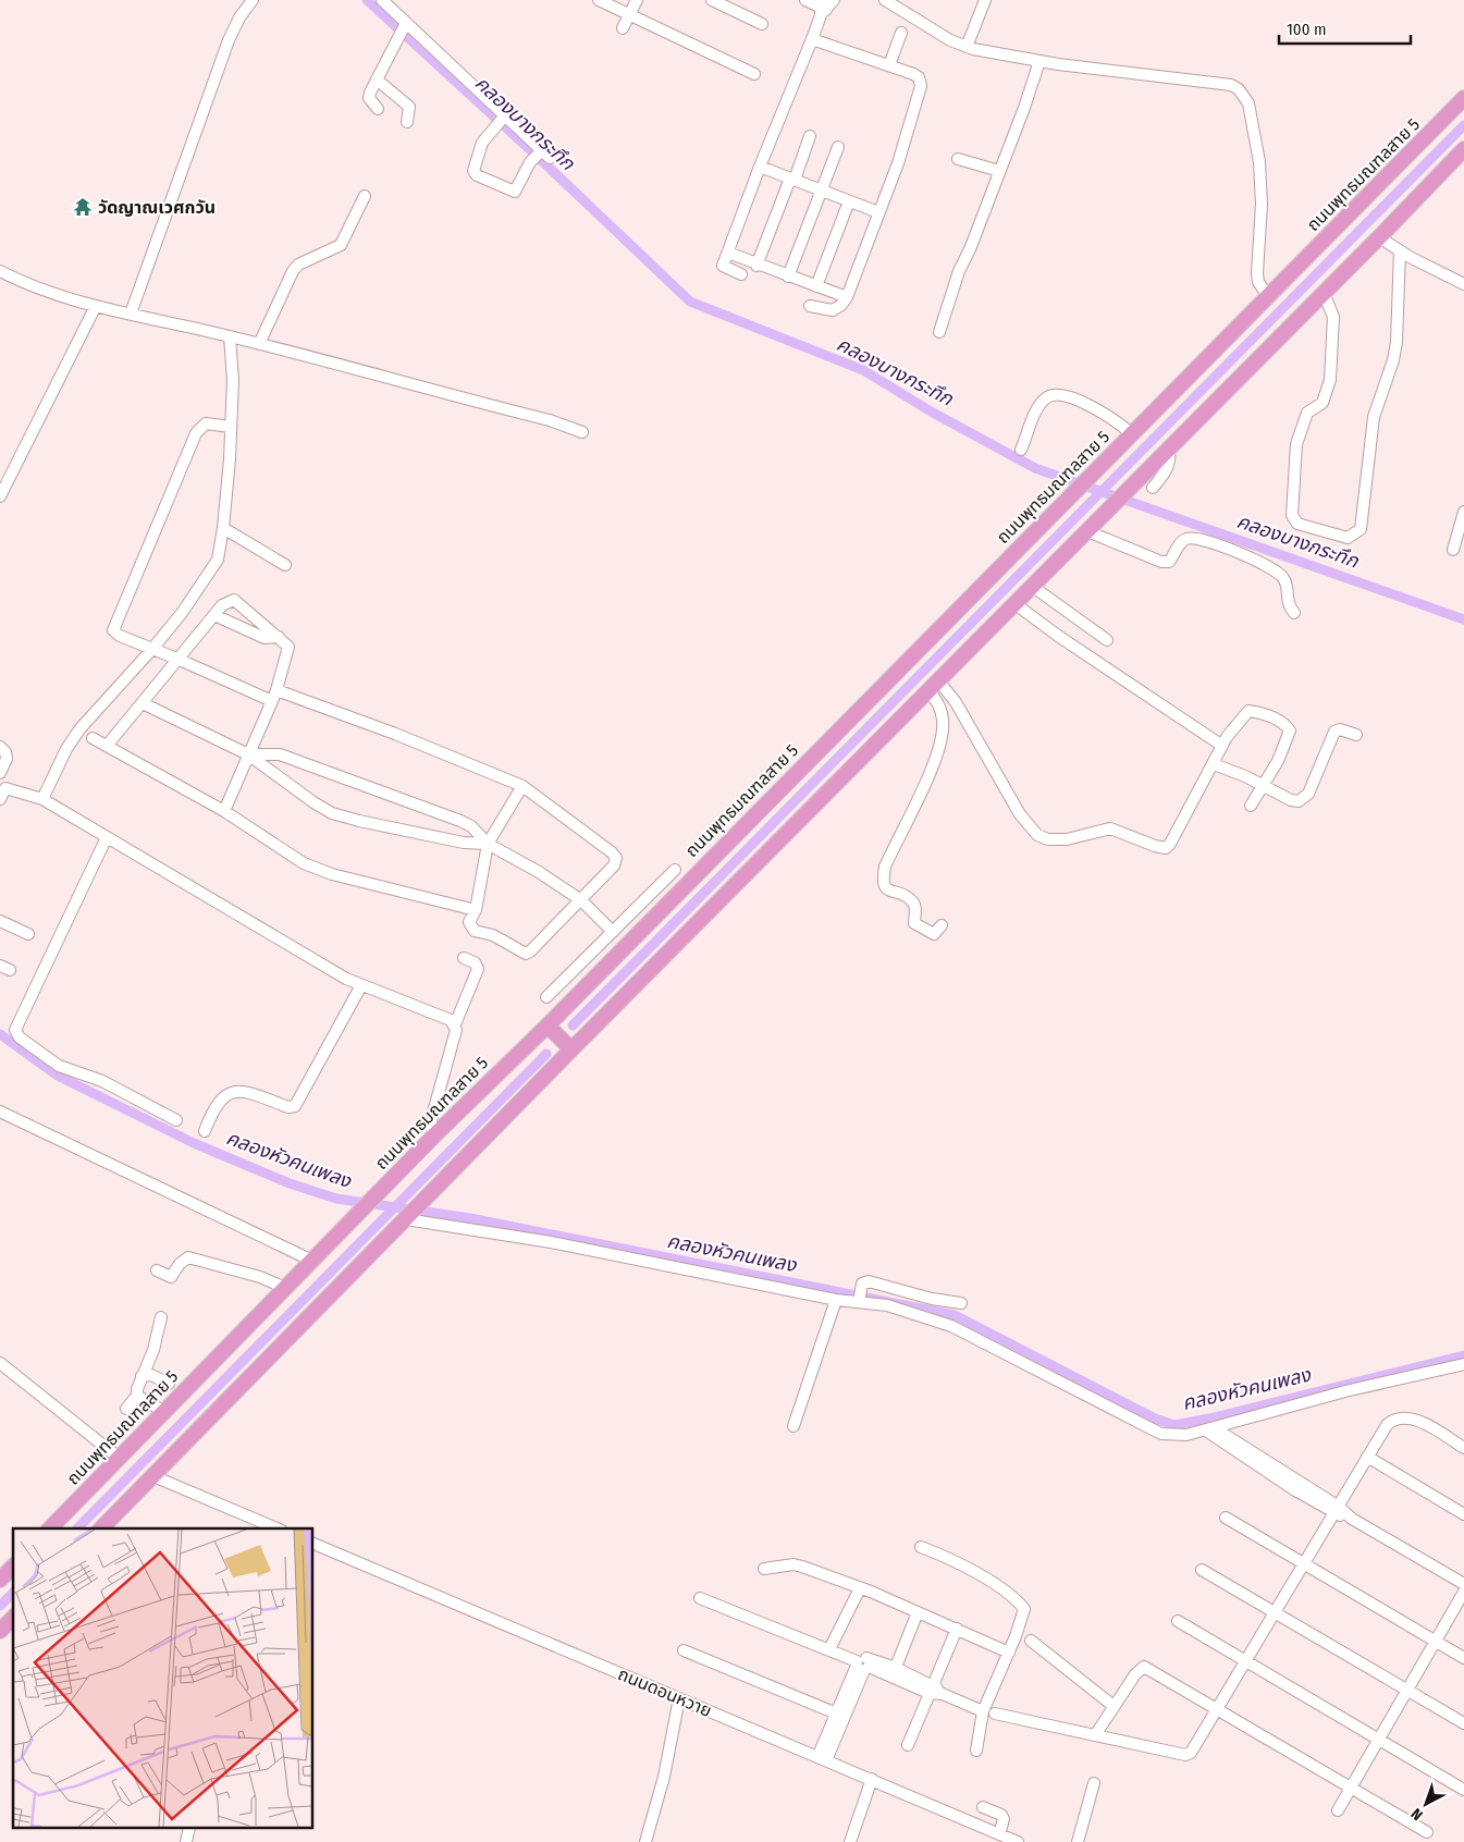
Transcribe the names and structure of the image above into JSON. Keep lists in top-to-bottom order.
{
  "streets": {
    "main road": ["ถนนพุทธมณฑลสาย 5"],
    "street": ["ถนนดอนหวาย"]
  },
  "water": ["คลองบางกระทึก", "คลองหัวคนเพลง"],
  "places": {
    "temple": ["วัดญาณเวศกวัน"]
  },
  "scale_bar": "100 m",
  "north": "bottom left"
}
